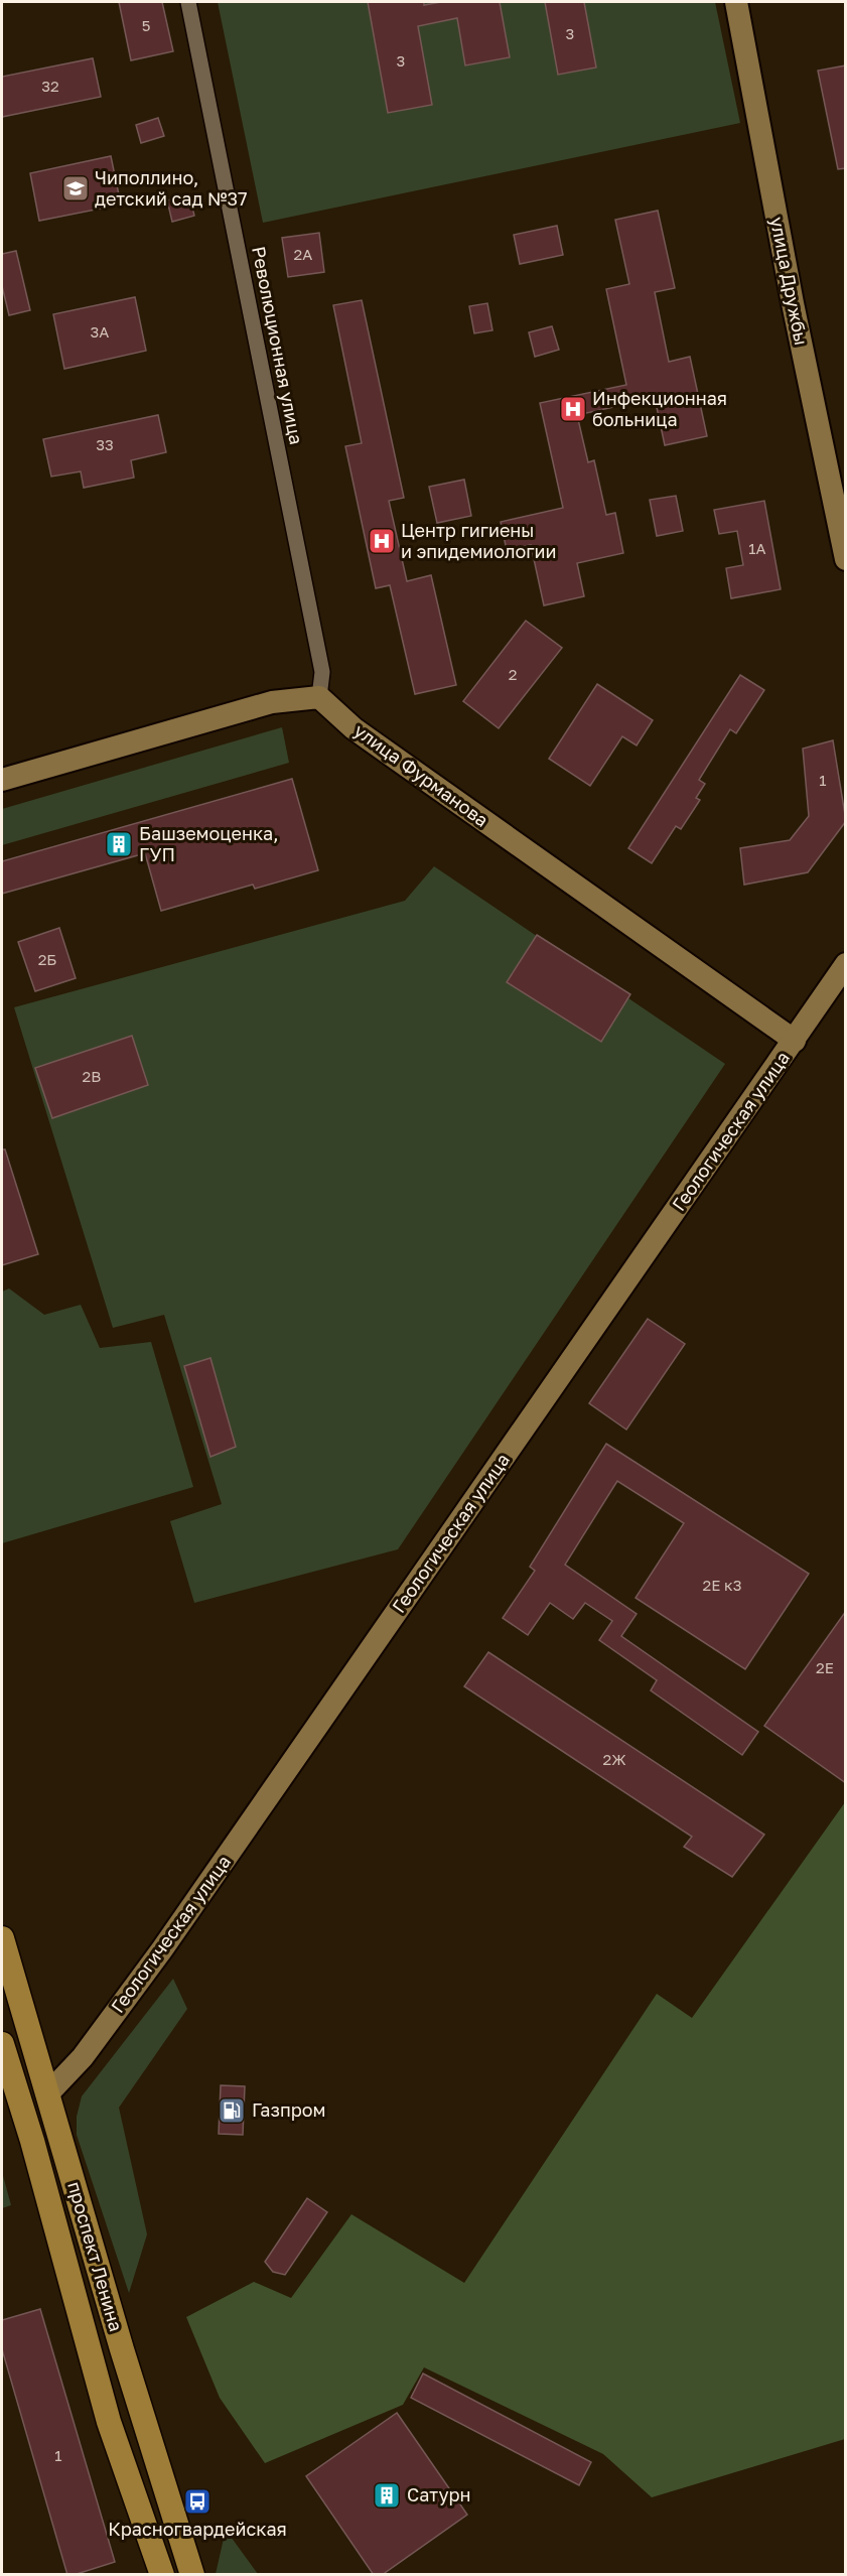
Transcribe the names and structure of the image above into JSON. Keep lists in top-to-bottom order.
{
  "streets": {
    "main road": [
      "улица Дружбы",
      "улица Фурманова",
      "Геологическая улица",
      "проспект Ленина"
    ],
    "street": ["Революционная улица"]
  },
  "crossings": [
    ["Революционная улица", "улица Фурманова"],
    ["улица Фурманова", "Геологическая улица"],
    ["Геологическая улица", "проспект Ленина"]
  ],
  "places": {
    "school or university": ["Чиполлино, детский сад №37"],
    "hospital": ["Инфекционная больница", "Центр гигиены и эпидемиологии"],
    "building": ["Башземоценка, ГУП", "Сатурн"],
    "fuel station": ["Газпром"],
    "bus stop": ["Красногвардейская"]
  },
  "house_numbers": [
    "5",
    "3",
    "3",
    "32",
    "2А",
    "3А",
    "33",
    "1А",
    "2",
    "1",
    "2Б",
    "2В",
    "2Е к3",
    "2Е",
    "2Ж",
    "1"
  ]
}
